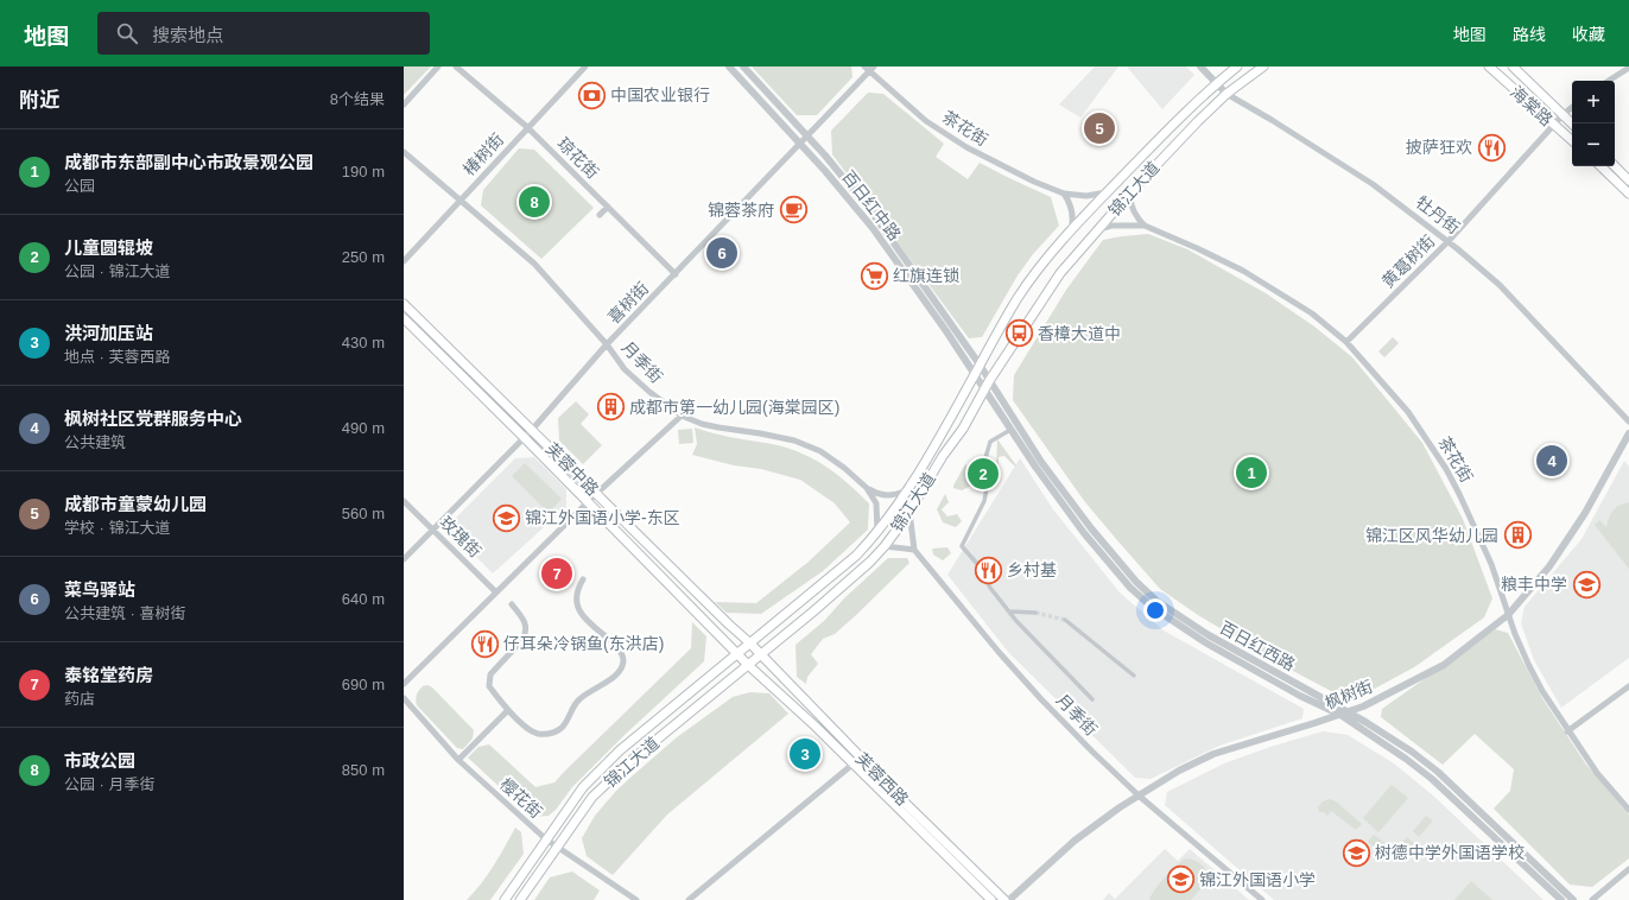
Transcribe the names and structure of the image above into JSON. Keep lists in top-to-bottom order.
{
  "streets": {
    "main road": [
      "海棠路",
      "锦江大道",
      "芙蓉中路",
      "芙蓉西路"
    ],
    "street": [
      "茶花街",
      "椿树街",
      "琼花街",
      "百日红中路",
      "牡丹街",
      "黄葛树街",
      "喜树街",
      "月季街",
      "玫瑰街",
      "百日红西路",
      "枫树街",
      "樱花街"
    ]
  },
  "crossings": [
    ["海棠路", "黄葛树街"],
    ["茶花街", "锦江大道"],
    ["茶花街", "黄葛树街"],
    ["茶花街", "喜树街"],
    ["茶花街", "枫树街"],
    ["椿树街", "琼花街"],
    ["椿树街", "月季街"],
    ["琼花街", "喜树街"],
    ["锦江大道", "百日红中路"],
    ["锦江大道", "牡丹街"],
    ["锦江大道", "月季街"],
    ["锦江大道", "芙蓉中路"],
    ["锦江大道", "百日红西路"],
    ["锦江大道", "芙蓉西路"],
    ["锦江大道", "樱花街"],
    ["百日红中路", "喜树街"],
    ["百日红中路", "百日红西路"],
    ["牡丹街", "黄葛树街"],
    ["喜树街", "月季街"],
    ["喜树街", "芙蓉中路"],
    ["喜树街", "玫瑰街"],
    ["月季街", "枫树街"],
    ["芙蓉中路", "芙蓉西路"],
    ["百日红西路", "枫树街"]
  ],
  "places": {
    "bank": ["中国农业银行"],
    "restaurant": ["披萨狂欢", "乡村基", "仔耳朵冷锅鱼(东洪店)"],
    "cafe": ["锦蓉茶府"],
    "supermarket": ["红旗连锁"],
    "bus stop": ["香樟大道中"],
    "building": ["成都市第一幼儿园(海棠园区)", "锦江区风华幼儿园"],
    "school or university": [
      "锦江外国语小学-东区",
      "粮丰中学",
      "树德中学外国语学校",
      "锦江外国语小学"
    ]
  },
  "page": {
    "header": "地图",
    "search": "搜索地点",
    "nav": ["地图", "路线", "收藏"],
    "heading": ["附近", "8个结果"],
    "map_buttons": ["+", "−"],
    "pins": [
      "5",
      "8",
      "6",
      "4",
      "1",
      "2",
      "7",
      "3"
    ],
    "list": [
      {
        "mark": "1",
        "name": "成都市东部副中心市政景观公园",
        "note": "公园",
        "value": "190 m"
      },
      {
        "mark": "2",
        "name": "儿童圆辊坡",
        "note": "公园 · 锦江大道",
        "value": "250 m"
      },
      {
        "mark": "3",
        "name": "洪河加压站",
        "note": "地点 · 芙蓉西路",
        "value": "430 m"
      },
      {
        "mark": "4",
        "name": "枫树社区党群服务中心",
        "note": "公共建筑",
        "value": "490 m"
      },
      {
        "mark": "5",
        "name": "成都市童蒙幼儿园",
        "note": "学校 · 锦江大道",
        "value": "560 m"
      },
      {
        "mark": "6",
        "name": "菜鸟驿站",
        "note": "公共建筑 · 喜树街",
        "value": "640 m"
      },
      {
        "mark": "7",
        "name": "泰铭堂药房",
        "note": "药店",
        "value": "690 m"
      },
      {
        "mark": "8",
        "name": "市政公园",
        "note": "公园 · 月季街",
        "value": "850 m"
      }
    ]
  }
}
